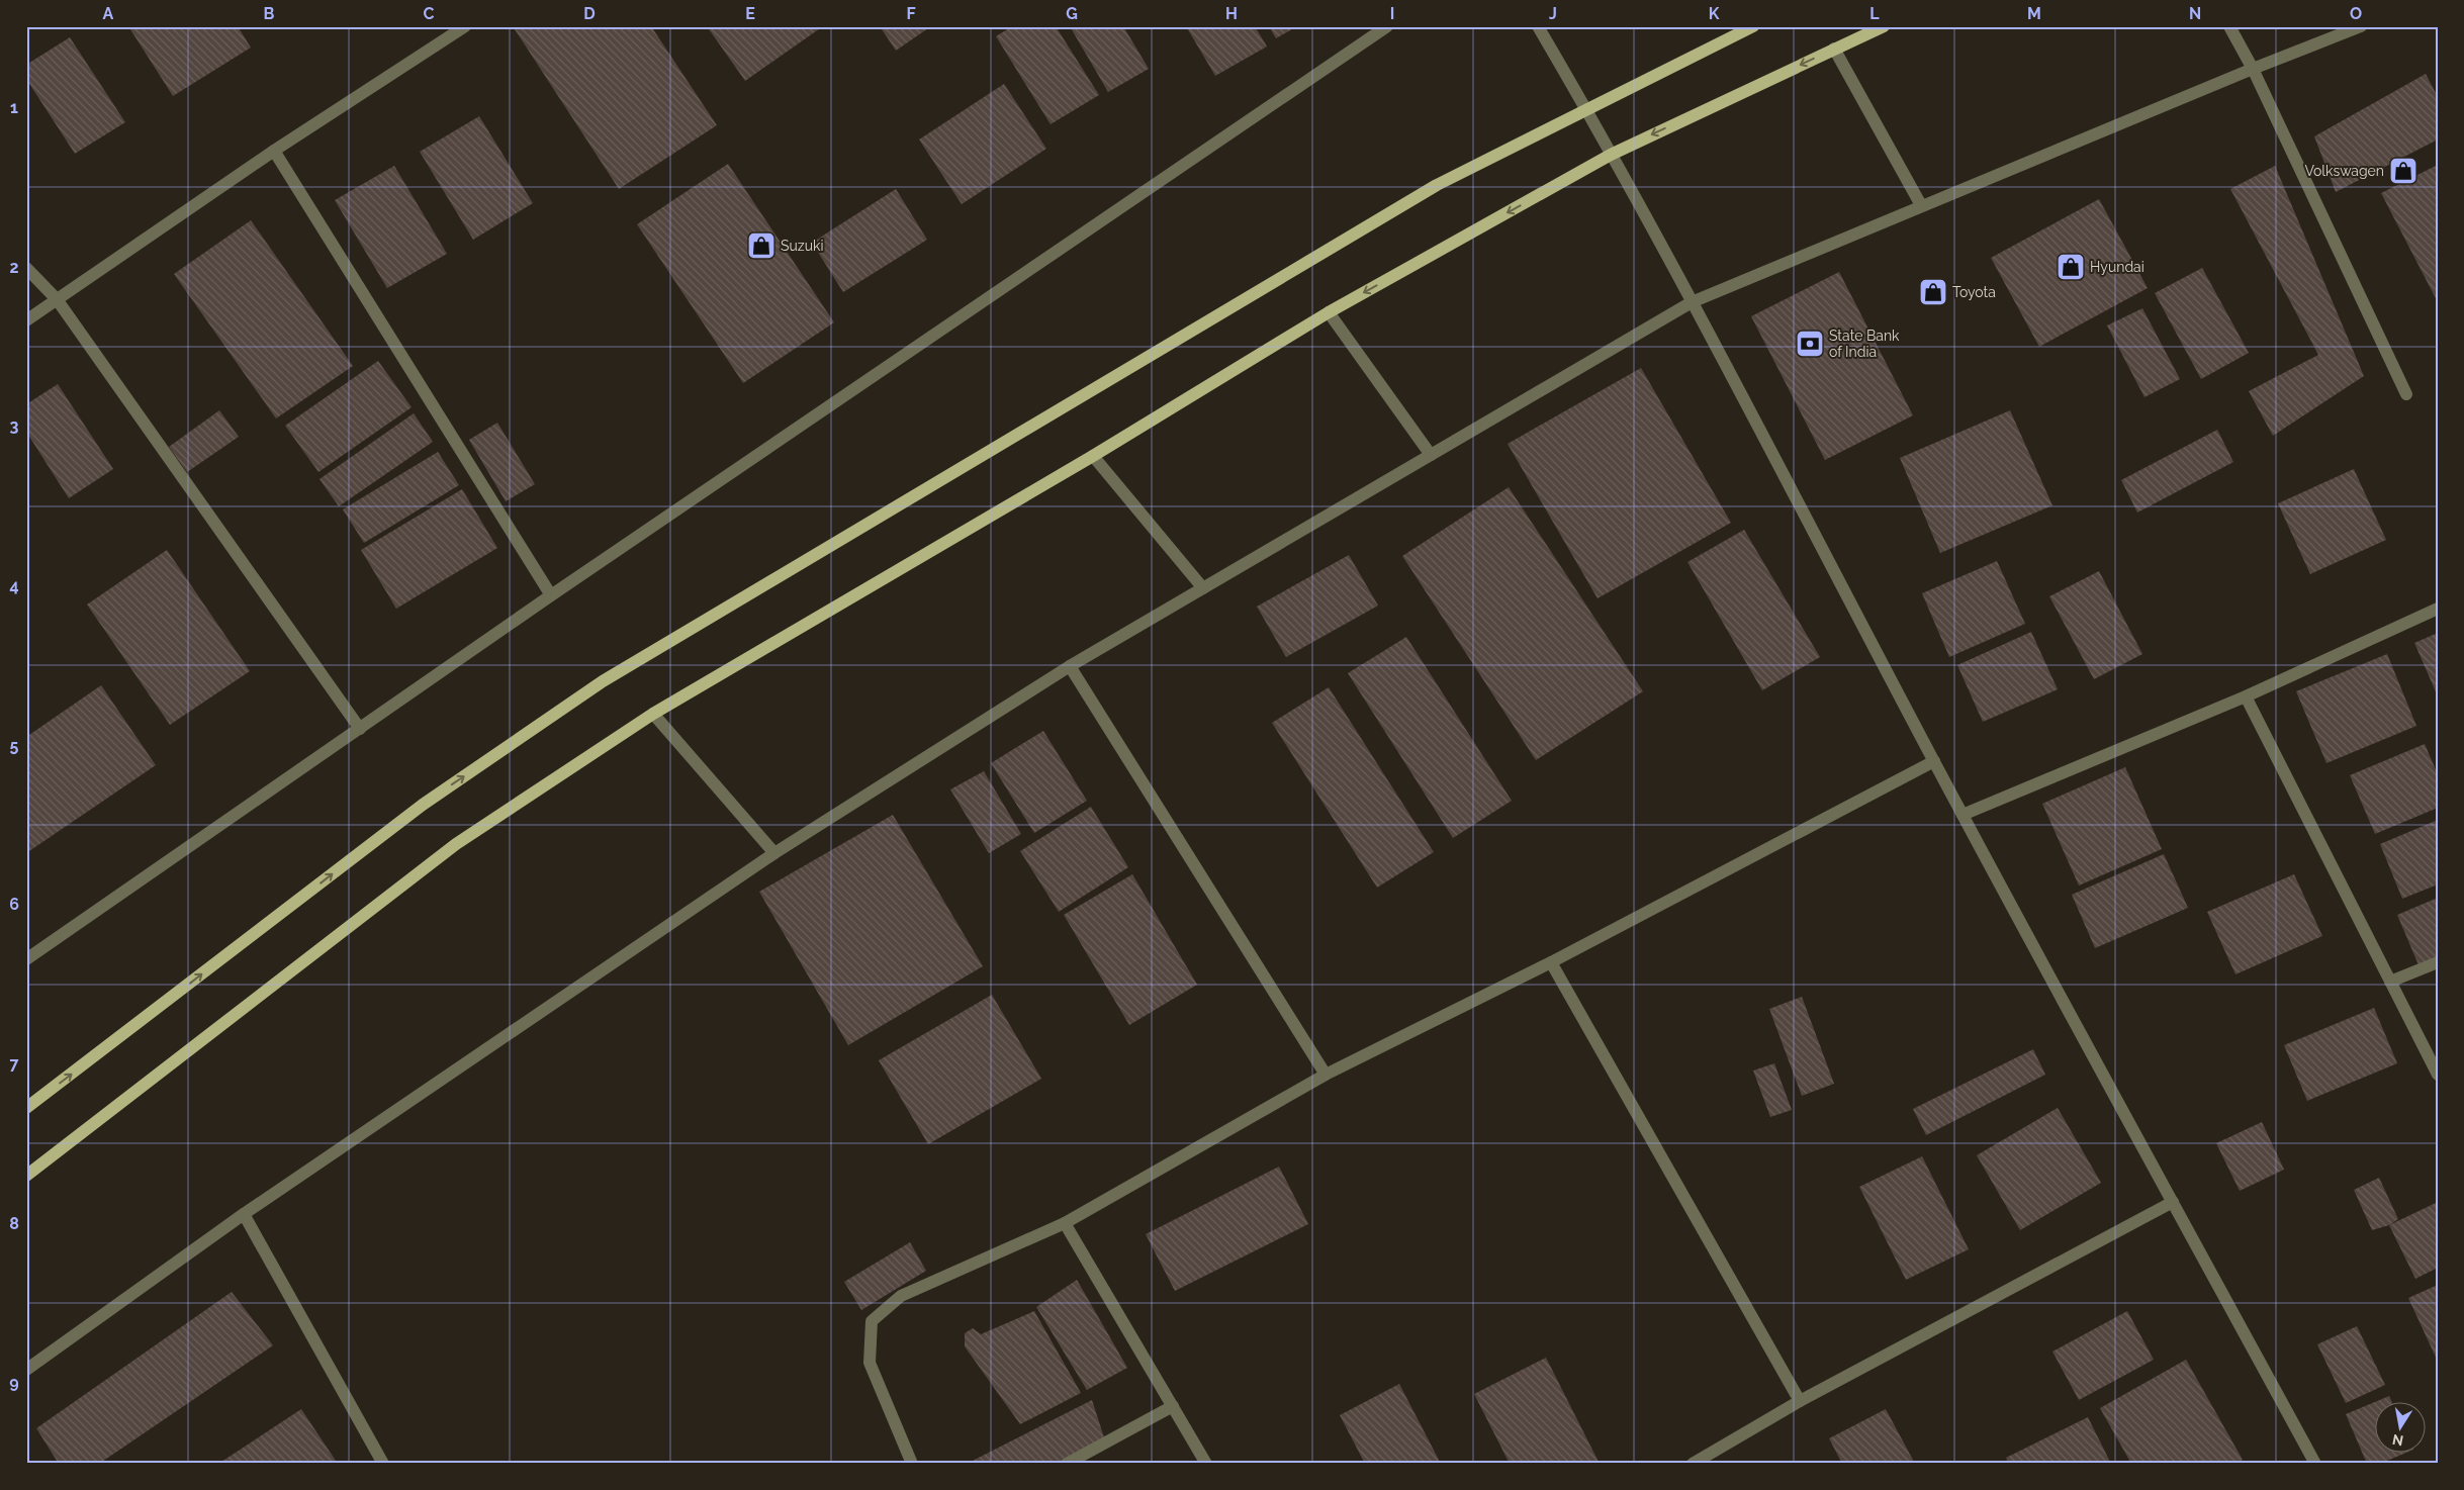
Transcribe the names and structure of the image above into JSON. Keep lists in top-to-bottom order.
{
  "places": {
    "shop": [
      "Volkswagen",
      "Suzuki",
      "Hyundai",
      "Toyota"
    ],
    "bank": ["State Bank of India"]
  },
  "north": "bottom",
  "grid": {
    "columns": [
      "A",
      "B",
      "C",
      "D",
      "E",
      "F",
      "G",
      "H",
      "I",
      "J",
      "K",
      "L",
      "M",
      "N",
      "O"
    ],
    "rows": [
      "1",
      "2",
      "3",
      "4",
      "5",
      "6",
      "7",
      "8",
      "9"
    ]
  }
}
